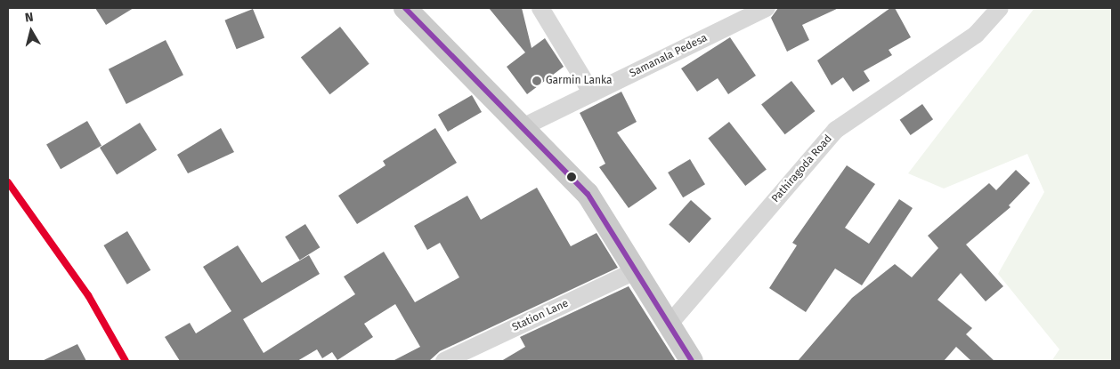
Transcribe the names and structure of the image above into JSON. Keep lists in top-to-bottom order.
{
  "streets": {
    "street": ["Samanala Pedesa", "Pathiragoda Road", "Station Lane"]
  },
  "places": ["Garmin Lanka"],
  "north": "top"
}
